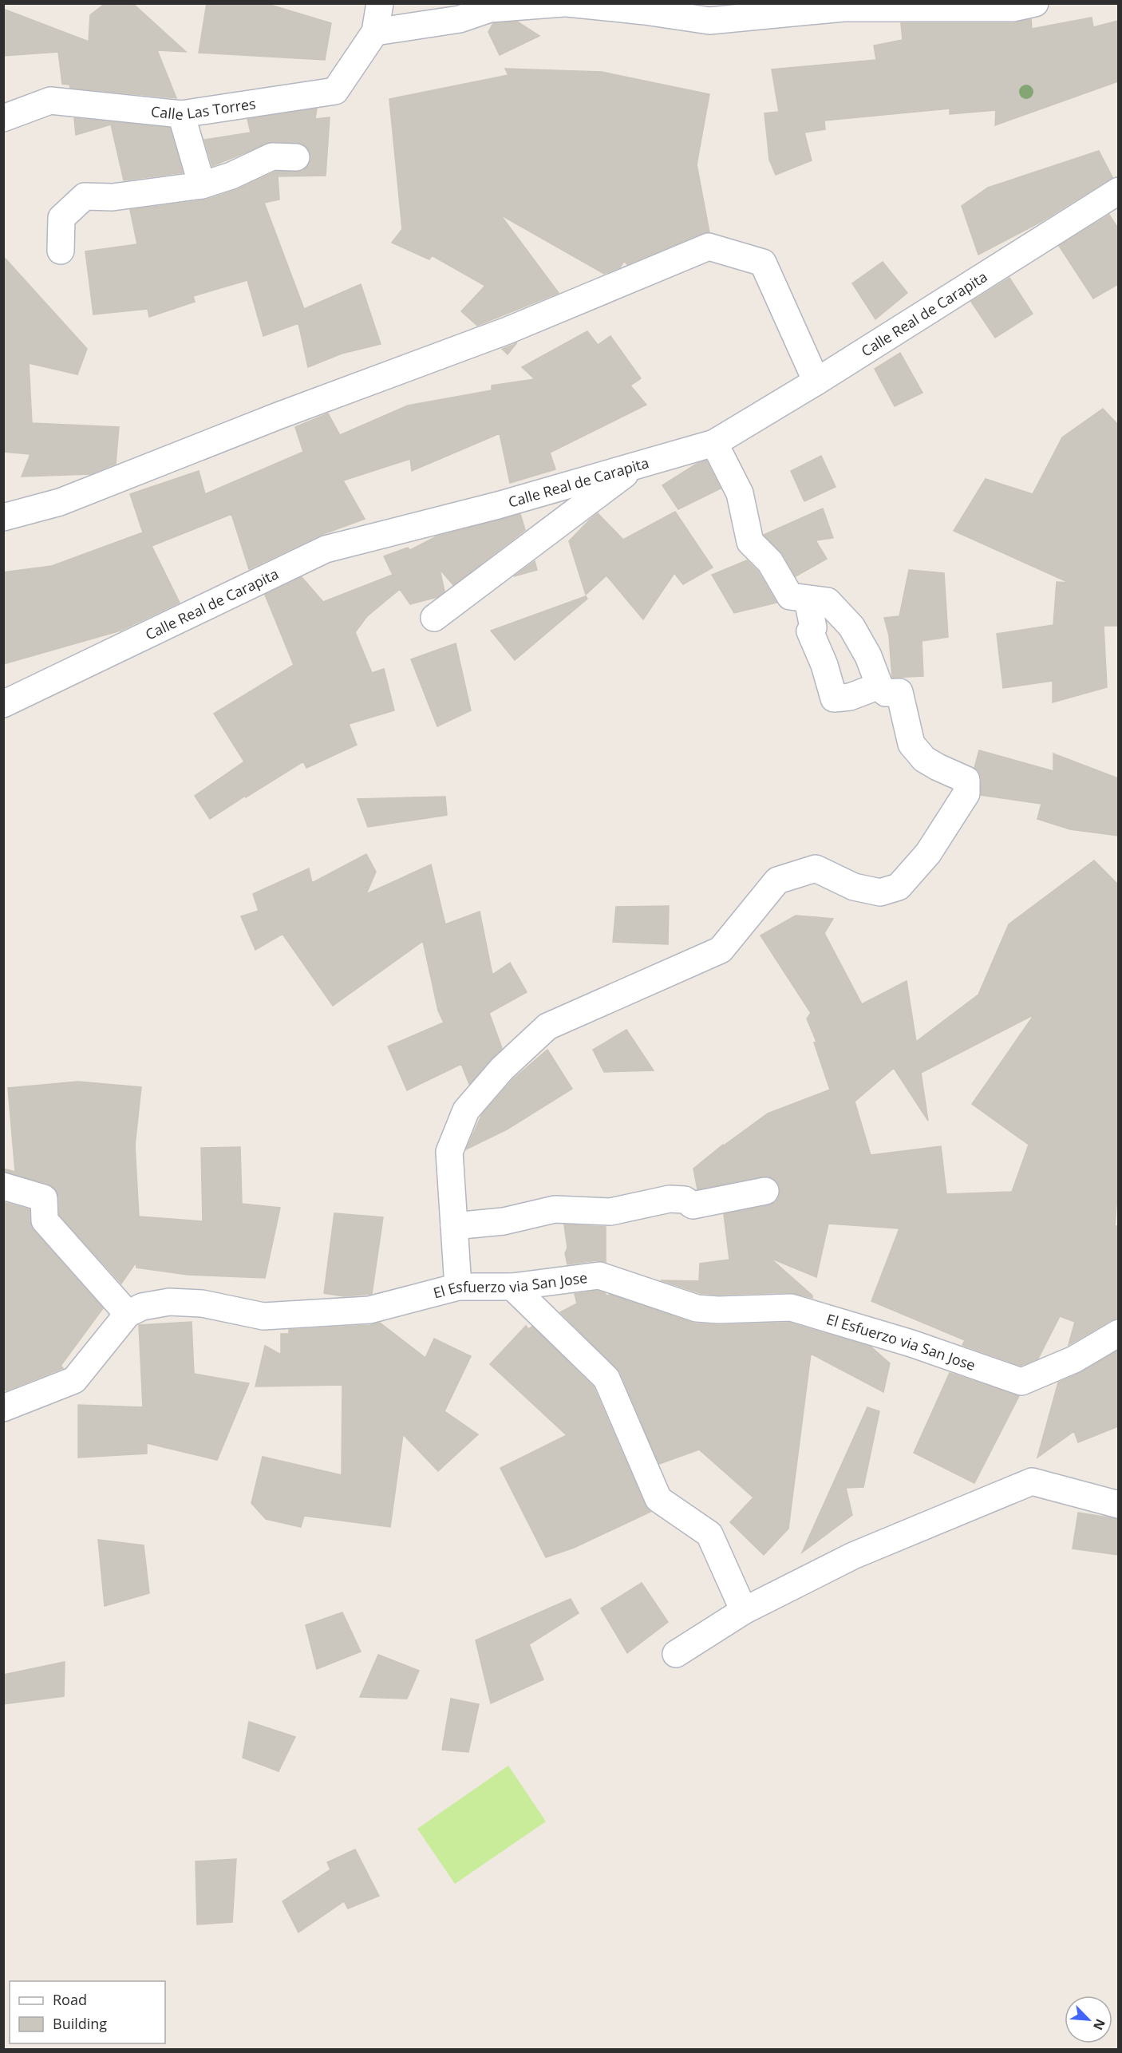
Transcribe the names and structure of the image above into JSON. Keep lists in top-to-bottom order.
{
  "streets": {
    "street": ["Calle Las Torres", "Calle Real de Carapita", "El Esfuerzo via San Jose"]
  },
  "legend": ["Road", "Building"],
  "north": "bottom right"
}
